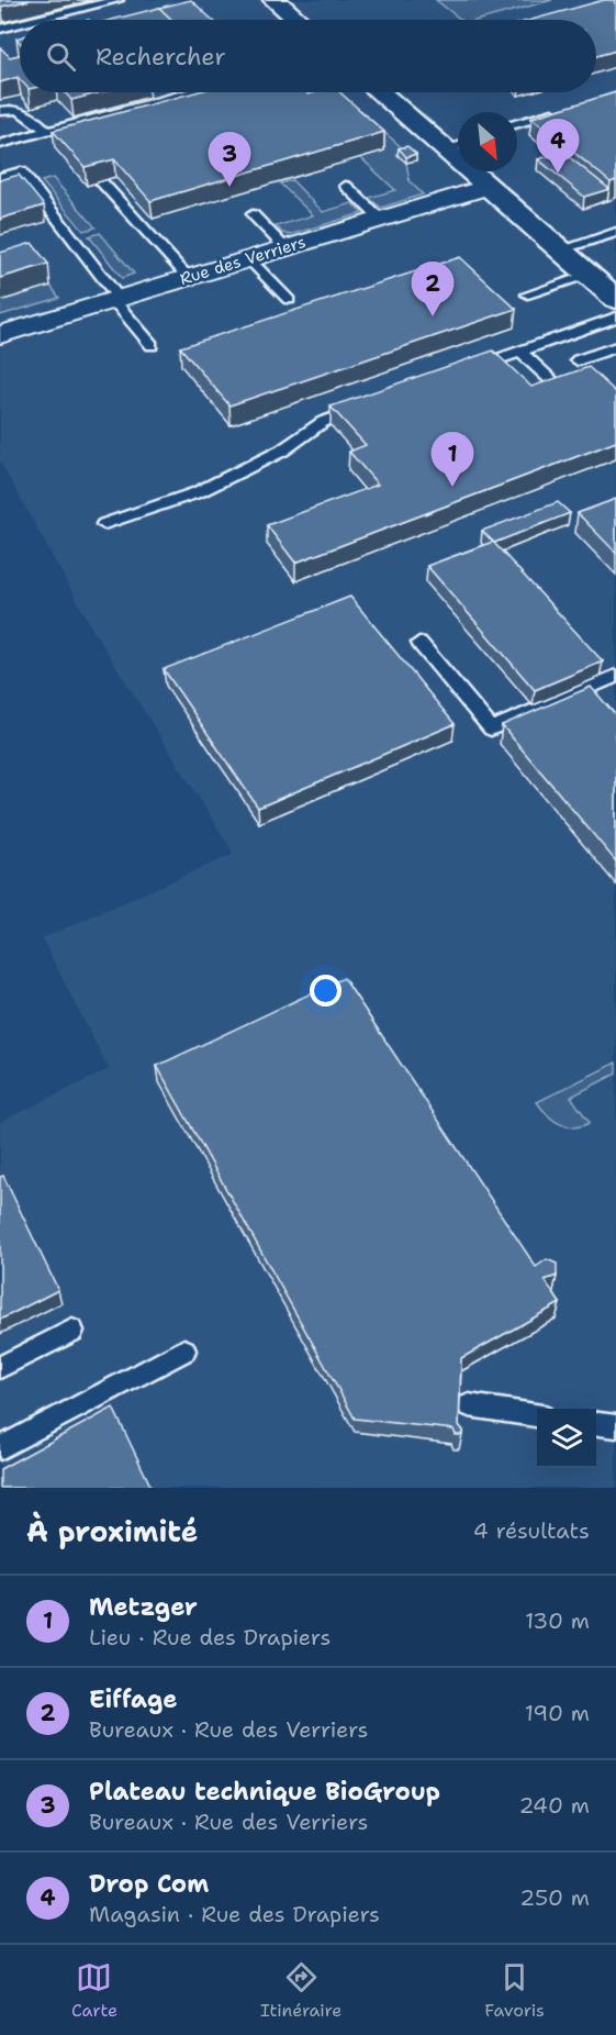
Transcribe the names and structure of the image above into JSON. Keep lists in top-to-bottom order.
{
  "streets": {
    "street": ["Rue des Verriers"]
  },
  "north": "bottom right",
  "page": {
    "search": "Rechercher",
    "pins": [
      "4",
      "3",
      "2",
      "1"
    ],
    "heading": ["À proximité", "4 résultats"],
    "list": [
      {
        "mark": "1",
        "name": "Metzger",
        "note": "Lieu · Rue des Drapiers",
        "value": "130 m"
      },
      {
        "mark": "2",
        "name": "Eiffage",
        "note": "Bureaux · Rue des Verriers",
        "value": "190 m"
      },
      {
        "mark": "3",
        "name": "Plateau technique BioGroup",
        "note": "Bureaux · Rue des Verriers",
        "value": "240 m"
      },
      {
        "mark": "4",
        "name": "Drop Com",
        "note": "Magasin · Rue des Drapiers",
        "value": "250 m"
      }
    ],
    "nav": ["Carte", "Itinéraire", "Favoris"]
  }
}
